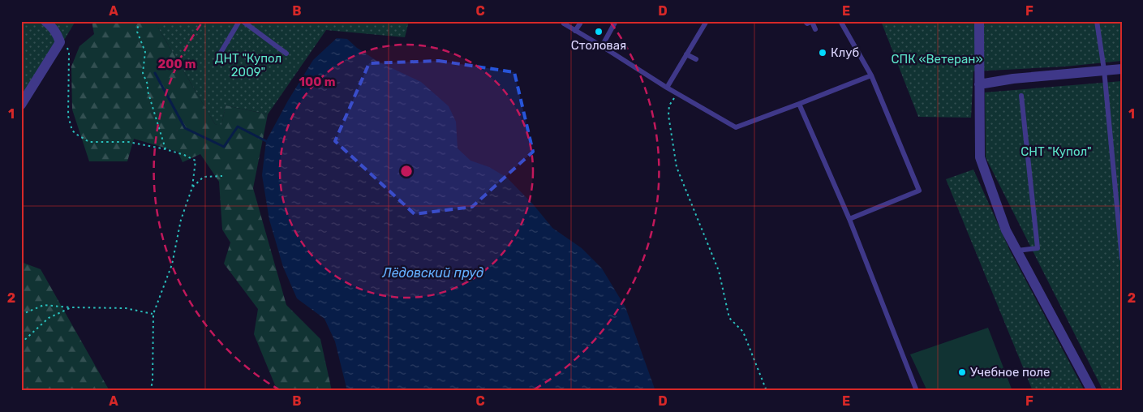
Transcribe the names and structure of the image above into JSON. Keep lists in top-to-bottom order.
{
  "water": ["Лёдовский пруд"],
  "parks": ["ДНТ \"Купол 2009\"", "СПК «Ветеран»", "СНТ \"Купол\""],
  "places": ["Столовая", "Клуб", "Учебное поле"],
  "grid": {
    "columns": [
      "A",
      "B",
      "C",
      "D",
      "E",
      "F"
    ],
    "rows": ["1", "2"]
  },
  "rings": ["200 m", "100 m"]
}
